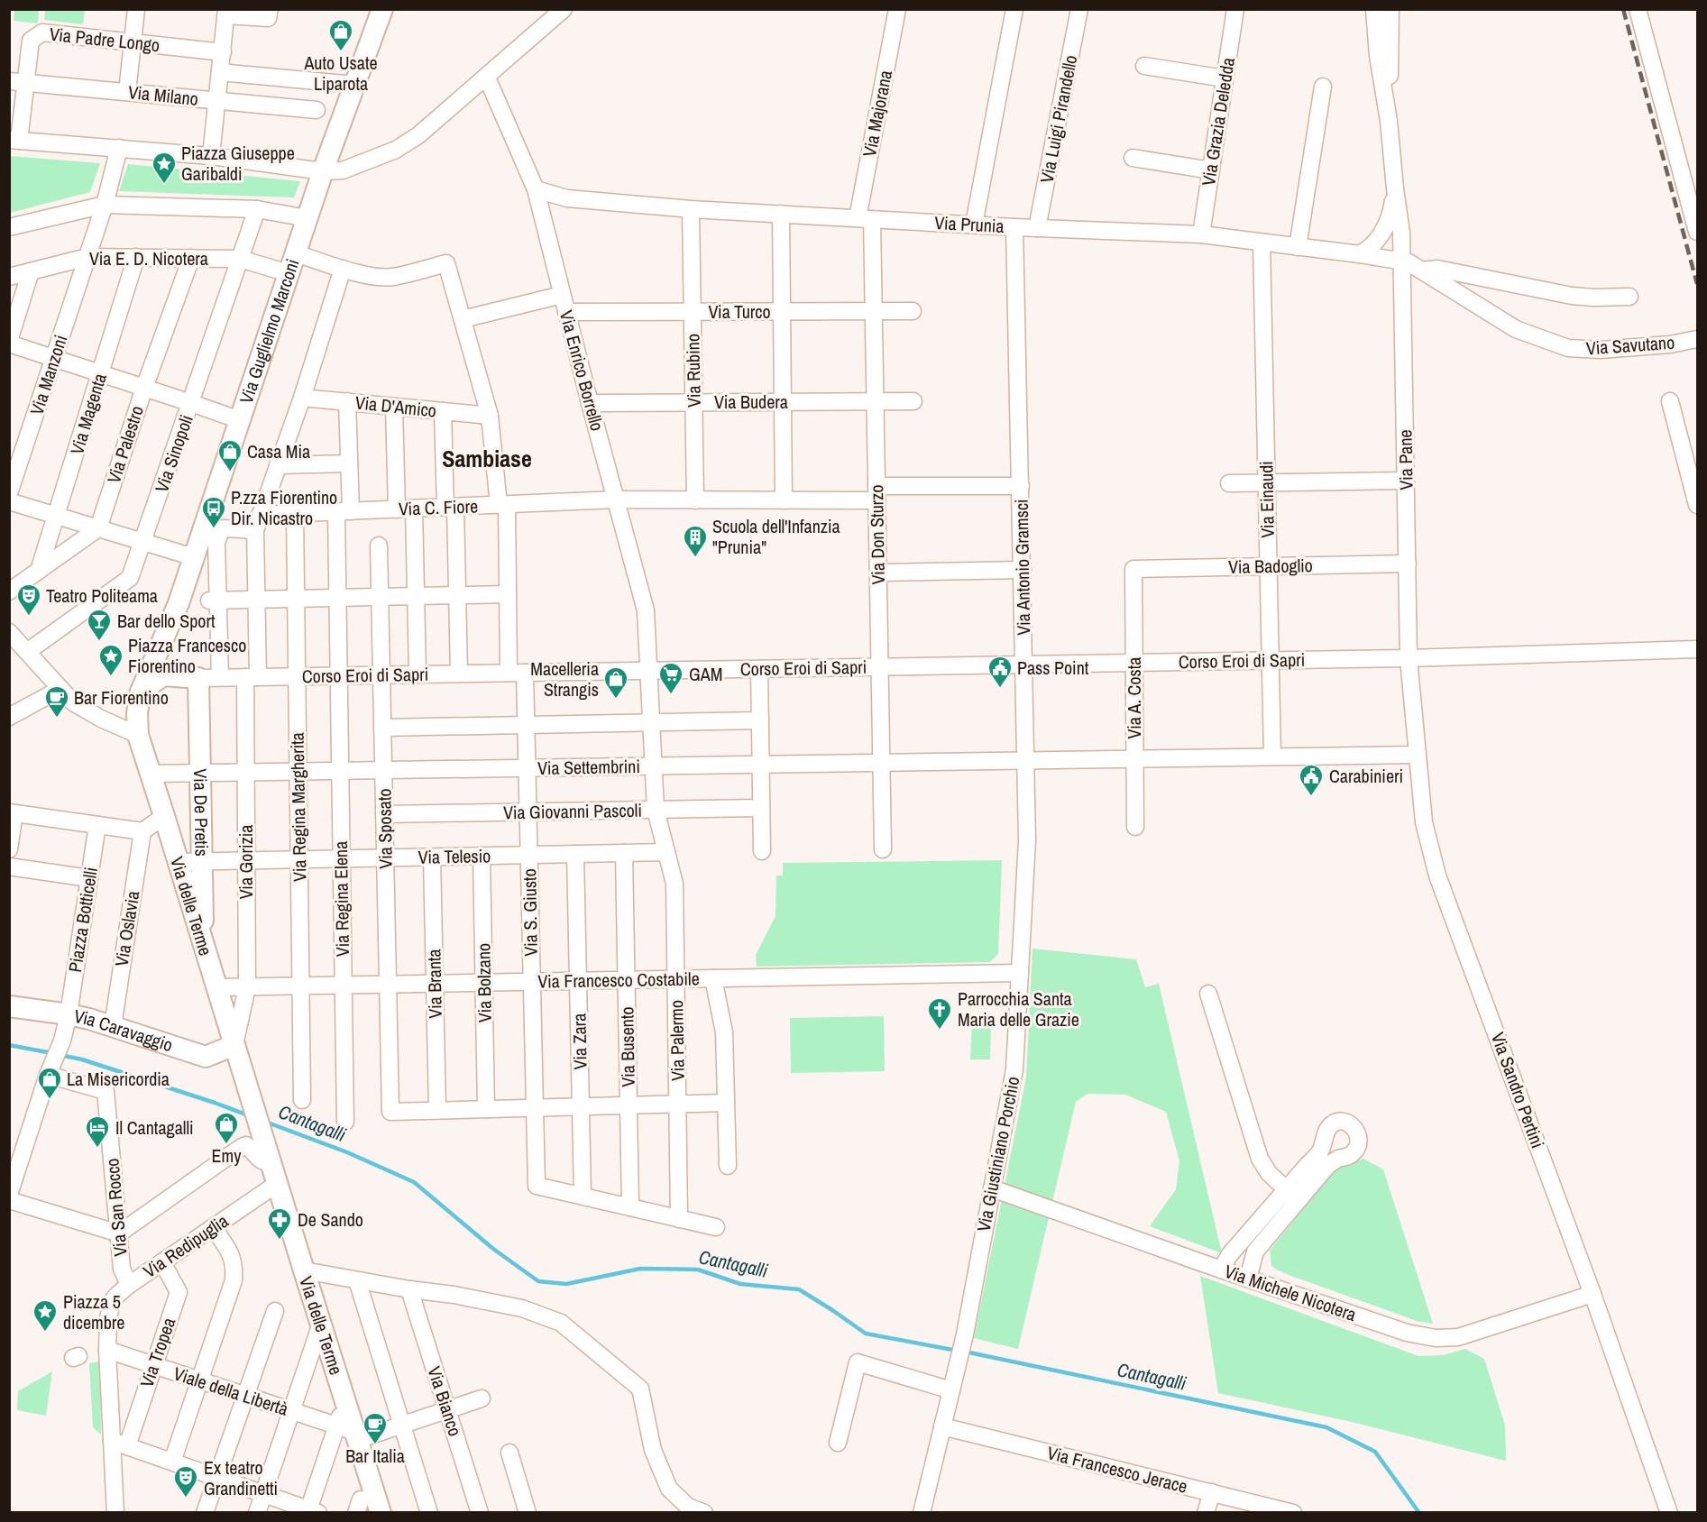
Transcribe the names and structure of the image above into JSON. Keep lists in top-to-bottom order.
{
  "streets": {
    "main road": [
      "Via Guglielmo Marconi",
      "Via De Pretis",
      "Via delle Terme",
      "Via Caravaggio"
    ],
    "street": [
      "Via Padre Longo",
      "Via Milano",
      "Via Majorana",
      "Via Luigi Pirandello",
      "Via Grazia Deledda",
      "Via Prunia",
      "Via E. D. Nicotera",
      "Via Turco",
      "Via Savutano",
      "Via Enrico Borrello",
      "Via Rubino",
      "Via Manzoni",
      "Via Budera",
      "Via D'Amico",
      "Via Magenta",
      "Via Palestro",
      "Via Sinopoli",
      "Via Pane",
      "Via Einaudi",
      "Via C. Fiore",
      "Via Don Sturzo",
      "Via Badoglio",
      "Via Antonio Gramsci",
      "Corso Eroi di Sapri",
      "Via A. Costa",
      "Via Settembrini",
      "Via Regina Margherita",
      "Via Giovanni Pascoli",
      "Via Sposato",
      "Via Telesio",
      "Via Gorizia",
      "Via Regina Elena",
      "Via S. Giusto",
      "Piazza Botticelli",
      "Via Oslavia",
      "Via Francesco Costabile",
      "Via Bolzano",
      "Via Branta",
      "Via Palermo",
      "Via Zara",
      "Via Busento",
      "Via Sandro Pertini",
      "Via Giustiniano Porchio",
      "Via San Rocco",
      "Via Redipuglia",
      "Via Michele Nicotera",
      "Via Tropea",
      "Viale della Libertà",
      "Via Bianco",
      "Via Francesco Jerace"
    ]
  },
  "crossings": [
    ["Via Padre Longo", "Via Milano"],
    ["Via Majorana", "Via Prunia"],
    ["Via Majorana", "Via Don Sturzo"],
    ["Via Luigi Pirandello", "Via Prunia"],
    ["Via Grazia Deledda", "Via Prunia"],
    ["Via Prunia", "Via Savutano"],
    ["Via Prunia", "Via Enrico Borrello"],
    ["Via Prunia", "Via Rubino"],
    ["Via Prunia", "Via Pane"],
    ["Via Prunia", "Via Einaudi"],
    ["Via Prunia", "Via Don Sturzo"],
    ["Via Prunia", "Via Antonio Gramsci"],
    ["Via E. D. Nicotera", "Via Guglielmo Marconi"],
    ["Via E. D. Nicotera", "Via Manzoni"],
    ["Via E. D. Nicotera", "Via Magenta"],
    ["Via E. D. Nicotera", "Via Palestro"],
    ["Via E. D. Nicotera", "Via Sinopoli"],
    ["Via Turco", "Via Enrico Borrello"],
    ["Via Turco", "Via Rubino"],
    ["Via Turco", "Via Don Sturzo"],
    ["Via Guglielmo Marconi", "Via delle Terme"],
    ["Via Savutano", "Via Pane"],
    ["Via Enrico Borrello", "Via Budera"],
    ["Via Enrico Borrello", "Via C. Fiore"],
    ["Via Enrico Borrello", "Corso Eroi di Sapri"],
    ["Via Enrico Borrello", "Via Palermo"],
    ["Via Rubino", "Via Budera"],
    ["Via Rubino", "Via C. Fiore"],
    ["Via Budera", "Via Don Sturzo"],
    ["Via D'Amico", "Via Regina Elena"],
    ["Via Pane", "Via Badoglio"],
    ["Via Pane", "Corso Eroi di Sapri"],
    ["Via Pane", "Via Sandro Pertini"],
    ["Via Einaudi", "Via Badoglio"],
    ["Via Einaudi", "Corso Eroi di Sapri"],
    ["Via Einaudi", "Via Settembrini"],
    ["Via C. Fiore", "Via Don Sturzo"],
    ["Via C. Fiore", "Via Antonio Gramsci"],
    ["Via C. Fiore", "Via Regina Margherita"],
    ["Via C. Fiore", "Via Gorizia"],
    ["Via C. Fiore", "Via Regina Elena"],
    ["Via Don Sturzo", "Corso Eroi di Sapri"],
    ["Via Don Sturzo", "Via Settembrini"],
    ["Via Badoglio", "Via A. Costa"],
    ["Via Antonio Gramsci", "Corso Eroi di Sapri"],
    ["Via Antonio Gramsci", "Via Settembrini"],
    ["Via Antonio Gramsci", "Via Francesco Costabile"],
    ["Via Antonio Gramsci", "Via Giustiniano Porchio"],
    ["Corso Eroi di Sapri", "Via A. Costa"],
    ["Corso Eroi di Sapri", "Via Regina Margherita"],
    ["Corso Eroi di Sapri", "Via De Pretis"],
    ["Corso Eroi di Sapri", "Via Sposato"],
    ["Corso Eroi di Sapri", "Via Gorizia"],
    ["Corso Eroi di Sapri", "Via Regina Elena"],
    ["Corso Eroi di Sapri", "Via S. Giusto"],
    ["Corso Eroi di Sapri", "Via Palermo"],
    ["Corso Eroi di Sapri", "Via Sandro Pertini"],
    ["Via A. Costa", "Via Settembrini"],
    ["Via Settembrini", "Via Regina Margherita"],
    ["Via Settembrini", "Via De Pretis"],
    ["Via Settembrini", "Via Sposato"],
    ["Via Settembrini", "Via Gorizia"],
    ["Via Settembrini", "Via Regina Elena"],
    ["Via Settembrini", "Via delle Terme"],
    ["Via Settembrini", "Via S. Giusto"],
    ["Via Settembrini", "Via Palermo"],
    ["Via Settembrini", "Via Sandro Pertini"],
    ["Via Regina Margherita", "Via Telesio"],
    ["Via Regina Margherita", "Via Francesco Costabile"],
    ["Via De Pretis", "Via Telesio"],
    ["Via De Pretis", "Via delle Terme"],
    ["Via Giovanni Pascoli", "Via Sposato"],
    ["Via Giovanni Pascoli", "Via S. Giusto"],
    ["Via Giovanni Pascoli", "Via Palermo"],
    ["Via Sposato", "Via Telesio"],
    ["Via Sposato", "Via Francesco Costabile"],
    ["Via Sposato", "Via Branta"],
    ["Via Telesio", "Via Gorizia"],
    ["Via Telesio", "Via Regina Elena"],
    ["Via Telesio", "Via delle Terme"],
    ["Via Telesio", "Via S. Giusto"],
    ["Via Telesio", "Via Bolzano"],
    ["Via Telesio", "Via Branta"],
    ["Via Telesio", "Via Palermo"],
    ["Via Telesio", "Via Zara"],
    ["Via Telesio", "Via Busento"],
    ["Via Gorizia", "Via delle Terme"],
    ["Via Gorizia", "Via Francesco Costabile"],
    ["Via Gorizia", "Via Caravaggio"],
    ["Via Regina Elena", "Via Francesco Costabile"],
    ["Via delle Terme", "Via Francesco Costabile"],
    ["Via delle Terme", "Via Caravaggio"],
    ["Via delle Terme", "Via Redipuglia"],
    ["Via delle Terme", "Viale della Libertà"],
    ["Via S. Giusto", "Via Francesco Costabile"],
    ["Via S. Giusto", "Via Zara"],
    ["Piazza Botticelli", "Via Caravaggio"],
    ["Piazza Botticelli", "Via San Rocco"],
    ["Via Oslavia", "Via Caravaggio"],
    ["Via Francesco Costabile", "Via Bolzano"],
    ["Via Francesco Costabile", "Via Branta"],
    ["Via Francesco Costabile", "Via Palermo"],
    ["Via Francesco Costabile", "Via Zara"],
    ["Via Francesco Costabile", "Via Busento"],
    ["Via Francesco Costabile", "Via Giustiniano Porchio"],
    ["Via Sandro Pertini", "Via Michele Nicotera"],
    ["Via Giustiniano Porchio", "Via Michele Nicotera"],
    ["Via San Rocco", "Via Redipuglia"],
    ["Via Redipuglia", "Via Tropea"],
    ["Via Redipuglia", "Viale della Libertà"],
    ["Via Tropea", "Viale della Libertà"]
  ],
  "districts": ["Sambiase"],
  "water": ["Cantagalli"],
  "places": {
    "shop": [
      "Auto Usate Liparota",
      "Casa Mia",
      "Macelleria Strangis",
      "La Misericordia",
      "Emy"
    ],
    "place": ["Piazza Giuseppe Garibaldi", "Piazza Francesco Fiorentino", "Piazza 5 dicembre"],
    "bus stop": ["P.zza Fiorentino Dir. Nicastro"],
    "building": ["Scuola dell'Infanzia \"Prunia\""],
    "theatre": ["Teatro Politeama", "Ex teatro Grandinetti"],
    "bar": ["Bar dello Sport"],
    "public building": ["Pass Point", "Carabinieri"],
    "supermarket": ["GAM"],
    "cafe": ["Bar Fiorentino", "Bar Italia"],
    "church": ["Parrocchia Santa Maria delle Grazie"],
    "hotel": ["Il Cantagalli"],
    "pharmacy": ["De Sando"]
  }
}
